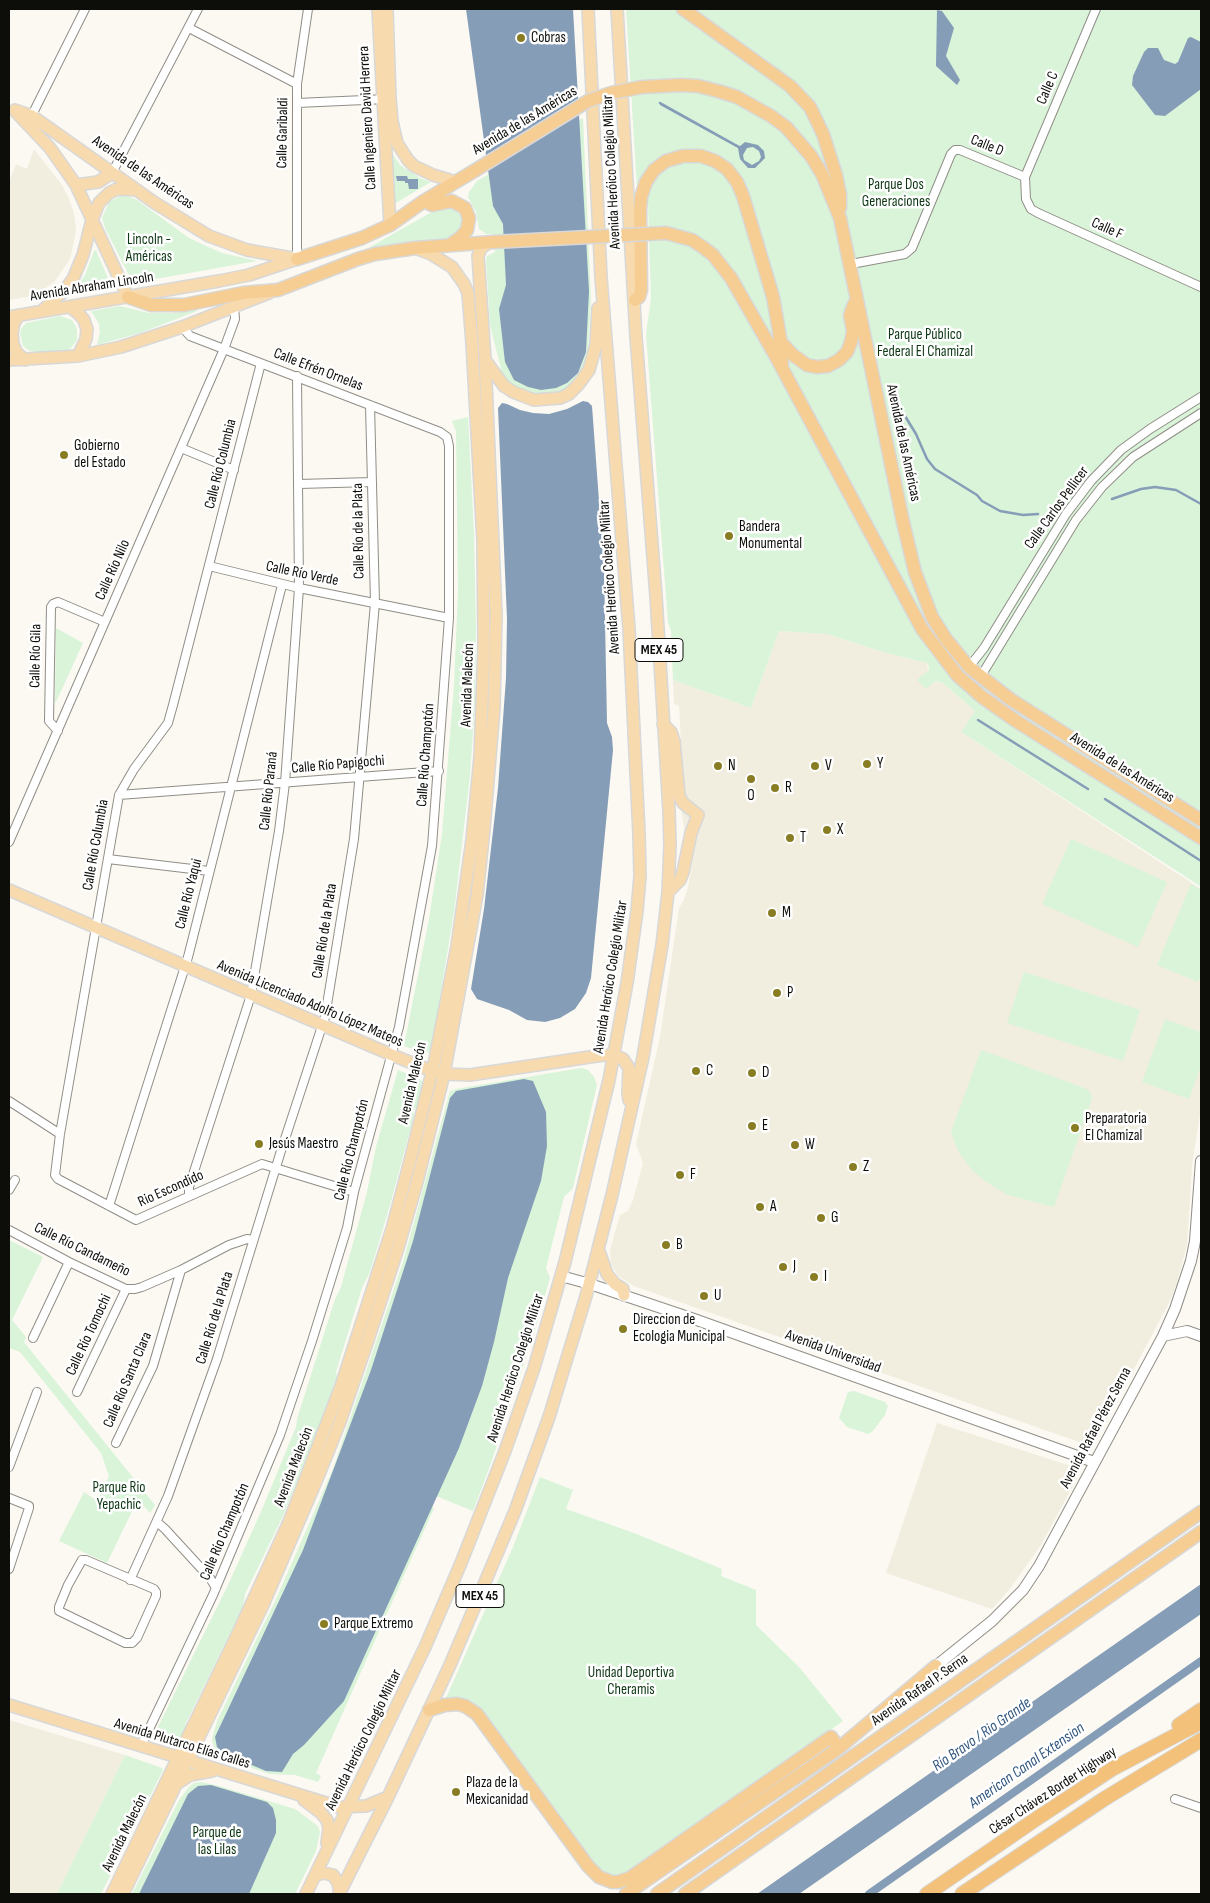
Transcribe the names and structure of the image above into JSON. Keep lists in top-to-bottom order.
{
  "streets": {
    "highway": ["Avenida de las Américas", "Avenida Rafael P. Serna", "César Chávez Border Highway"],
    "main road": [
      "Calle Ingeniero David Herrera",
      "Avenida Heróico Colegio Militar",
      "Avenida Abraham Lincoln",
      "MEX 45",
      "Avenida Malecón",
      "Avenida Licenciado Adolfo López Mateos",
      "Avenida Universidad",
      "Avenida Rafael Pérez Serna",
      "Avenida Plutarco Elías Calles"
    ],
    "street": [
      "Calle C",
      "Calle Garibaldi",
      "Calle D",
      "Calle F",
      "Calle Efrén Ornelas",
      "Calle Río Columbia",
      "Calle Carlos Pellicer",
      "Calle Río de la Plata",
      "Calle Río Nilo",
      "Calle Río Verde",
      "Calle Río Gila",
      "Calle Río Champotón",
      "Calle Río Papigochi",
      "Calle Río Paraná",
      "Calle Río Yaqui",
      "Rio Escondido",
      "Calle Río Candameño",
      "Calle Río Tomochi",
      "Calle Río Santa Clara"
    ]
  },
  "crossings": [
    ["Calle C", "Calle D"],
    ["Calle C", "Calle F"],
    ["Calle Ingeniero David Herrera", "Avenida de las Américas"],
    ["Avenida de las Américas", "Calle Garibaldi"],
    ["Avenida de las Américas", "Calle D"],
    ["Avenida de las Américas", "Avenida Abraham Lincoln"],
    ["Avenida de las Américas", "Calle Carlos Pellicer"],
    ["Avenida de las Américas", "Avenida Malecón"],
    ["Calle Garibaldi", "Avenida Abraham Lincoln"],
    ["Calle D", "Calle F"],
    ["Avenida Heróico Colegio Militar", "Avenida Licenciado Adolfo López Mateos"],
    ["Avenida Heróico Colegio Militar", "Avenida Universidad"],
    ["Avenida Heróico Colegio Militar", "Avenida Plutarco Elías Calles"],
    ["Calle Efrén Ornelas", "Calle Río Columbia"],
    ["Calle Efrén Ornelas", "Calle Río de la Plata"],
    ["Calle Efrén Ornelas", "Calle Río Nilo"],
    ["Calle Efrén Ornelas", "Calle Río Champotón"],
    ["Calle Efrén Ornelas", "Calle Río Paraná"],
    ["Calle Río Columbia", "Calle Río Verde"],
    ["Calle Río Columbia", "Calle Río Papigochi"],
    ["Calle Río Columbia", "Avenida Licenciado Adolfo López Mateos"],
    ["Calle Río Columbia", "Rio Escondido"],
    ["Calle Río de la Plata", "Calle Río Verde"],
    ["Calle Río de la Plata", "Calle Río Papigochi"],
    ["Calle Río de la Plata", "Avenida Licenciado Adolfo López Mateos"],
    ["Calle Río de la Plata", "Rio Escondido"],
    ["Calle Río de la Plata", "Calle Río Candameño"],
    ["Calle Río Nilo", "Calle Río Gila"],
    ["Calle Río Verde", "Calle Río Champotón"],
    ["Calle Río Verde", "Calle Río Paraná"],
    ["Calle Río Verde", "Calle Río Yaqui"],
    ["Avenida Malecón", "Avenida Licenciado Adolfo López Mateos"],
    ["Avenida Malecón", "Avenida Plutarco Elías Calles"],
    ["Calle Río Champotón", "Calle Río Papigochi"],
    ["Calle Río Champotón", "Avenida Licenciado Adolfo López Mateos"],
    ["Calle Río Champotón", "Rio Escondido"],
    ["Calle Río Champotón", "Avenida Plutarco Elías Calles"],
    ["Calle Río Papigochi", "Calle Río Paraná"],
    ["Calle Río Papigochi", "Calle Río Yaqui"],
    ["Calle Río Paraná", "Avenida Licenciado Adolfo López Mateos"],
    ["Calle Río Paraná", "Rio Escondido"],
    ["Calle Río Yaqui", "Avenida Licenciado Adolfo López Mateos"],
    ["Calle Río Yaqui", "Rio Escondido"],
    ["Calle Río Candameño", "Calle Río Tomochi"],
    ["Calle Río Candameño", "Calle Río Santa Clara"],
    ["Avenida Universidad", "Avenida Rafael Pérez Serna"]
  ],
  "water": ["Río Bravo / Rio Grande", "American Canal Extension"],
  "parks": [
    "Parque Dos Generaciones",
    "Lincoln - Américas",
    "Parque Público Federal El Chamizal",
    "Parque Rio Yepachic",
    "Unidad Deportiva Cheramis",
    "Parque de las Lilas"
  ],
  "places": [
    "Cobras",
    "Gobierno del Estado",
    "Bandera Monumental",
    "Y",
    "N",
    "V",
    "O",
    "R",
    "X",
    "T",
    "M",
    "P",
    "C",
    "D",
    "E",
    "Preparatoria El Chamizal",
    "Jesús Maestro",
    "W",
    "Z",
    "F",
    "A",
    "G",
    "B",
    "J",
    "I",
    "U",
    "Direccion de Ecologia Municipal",
    "Parque Extremo",
    "Plaza de la Mexicanidad"
  ]
}
